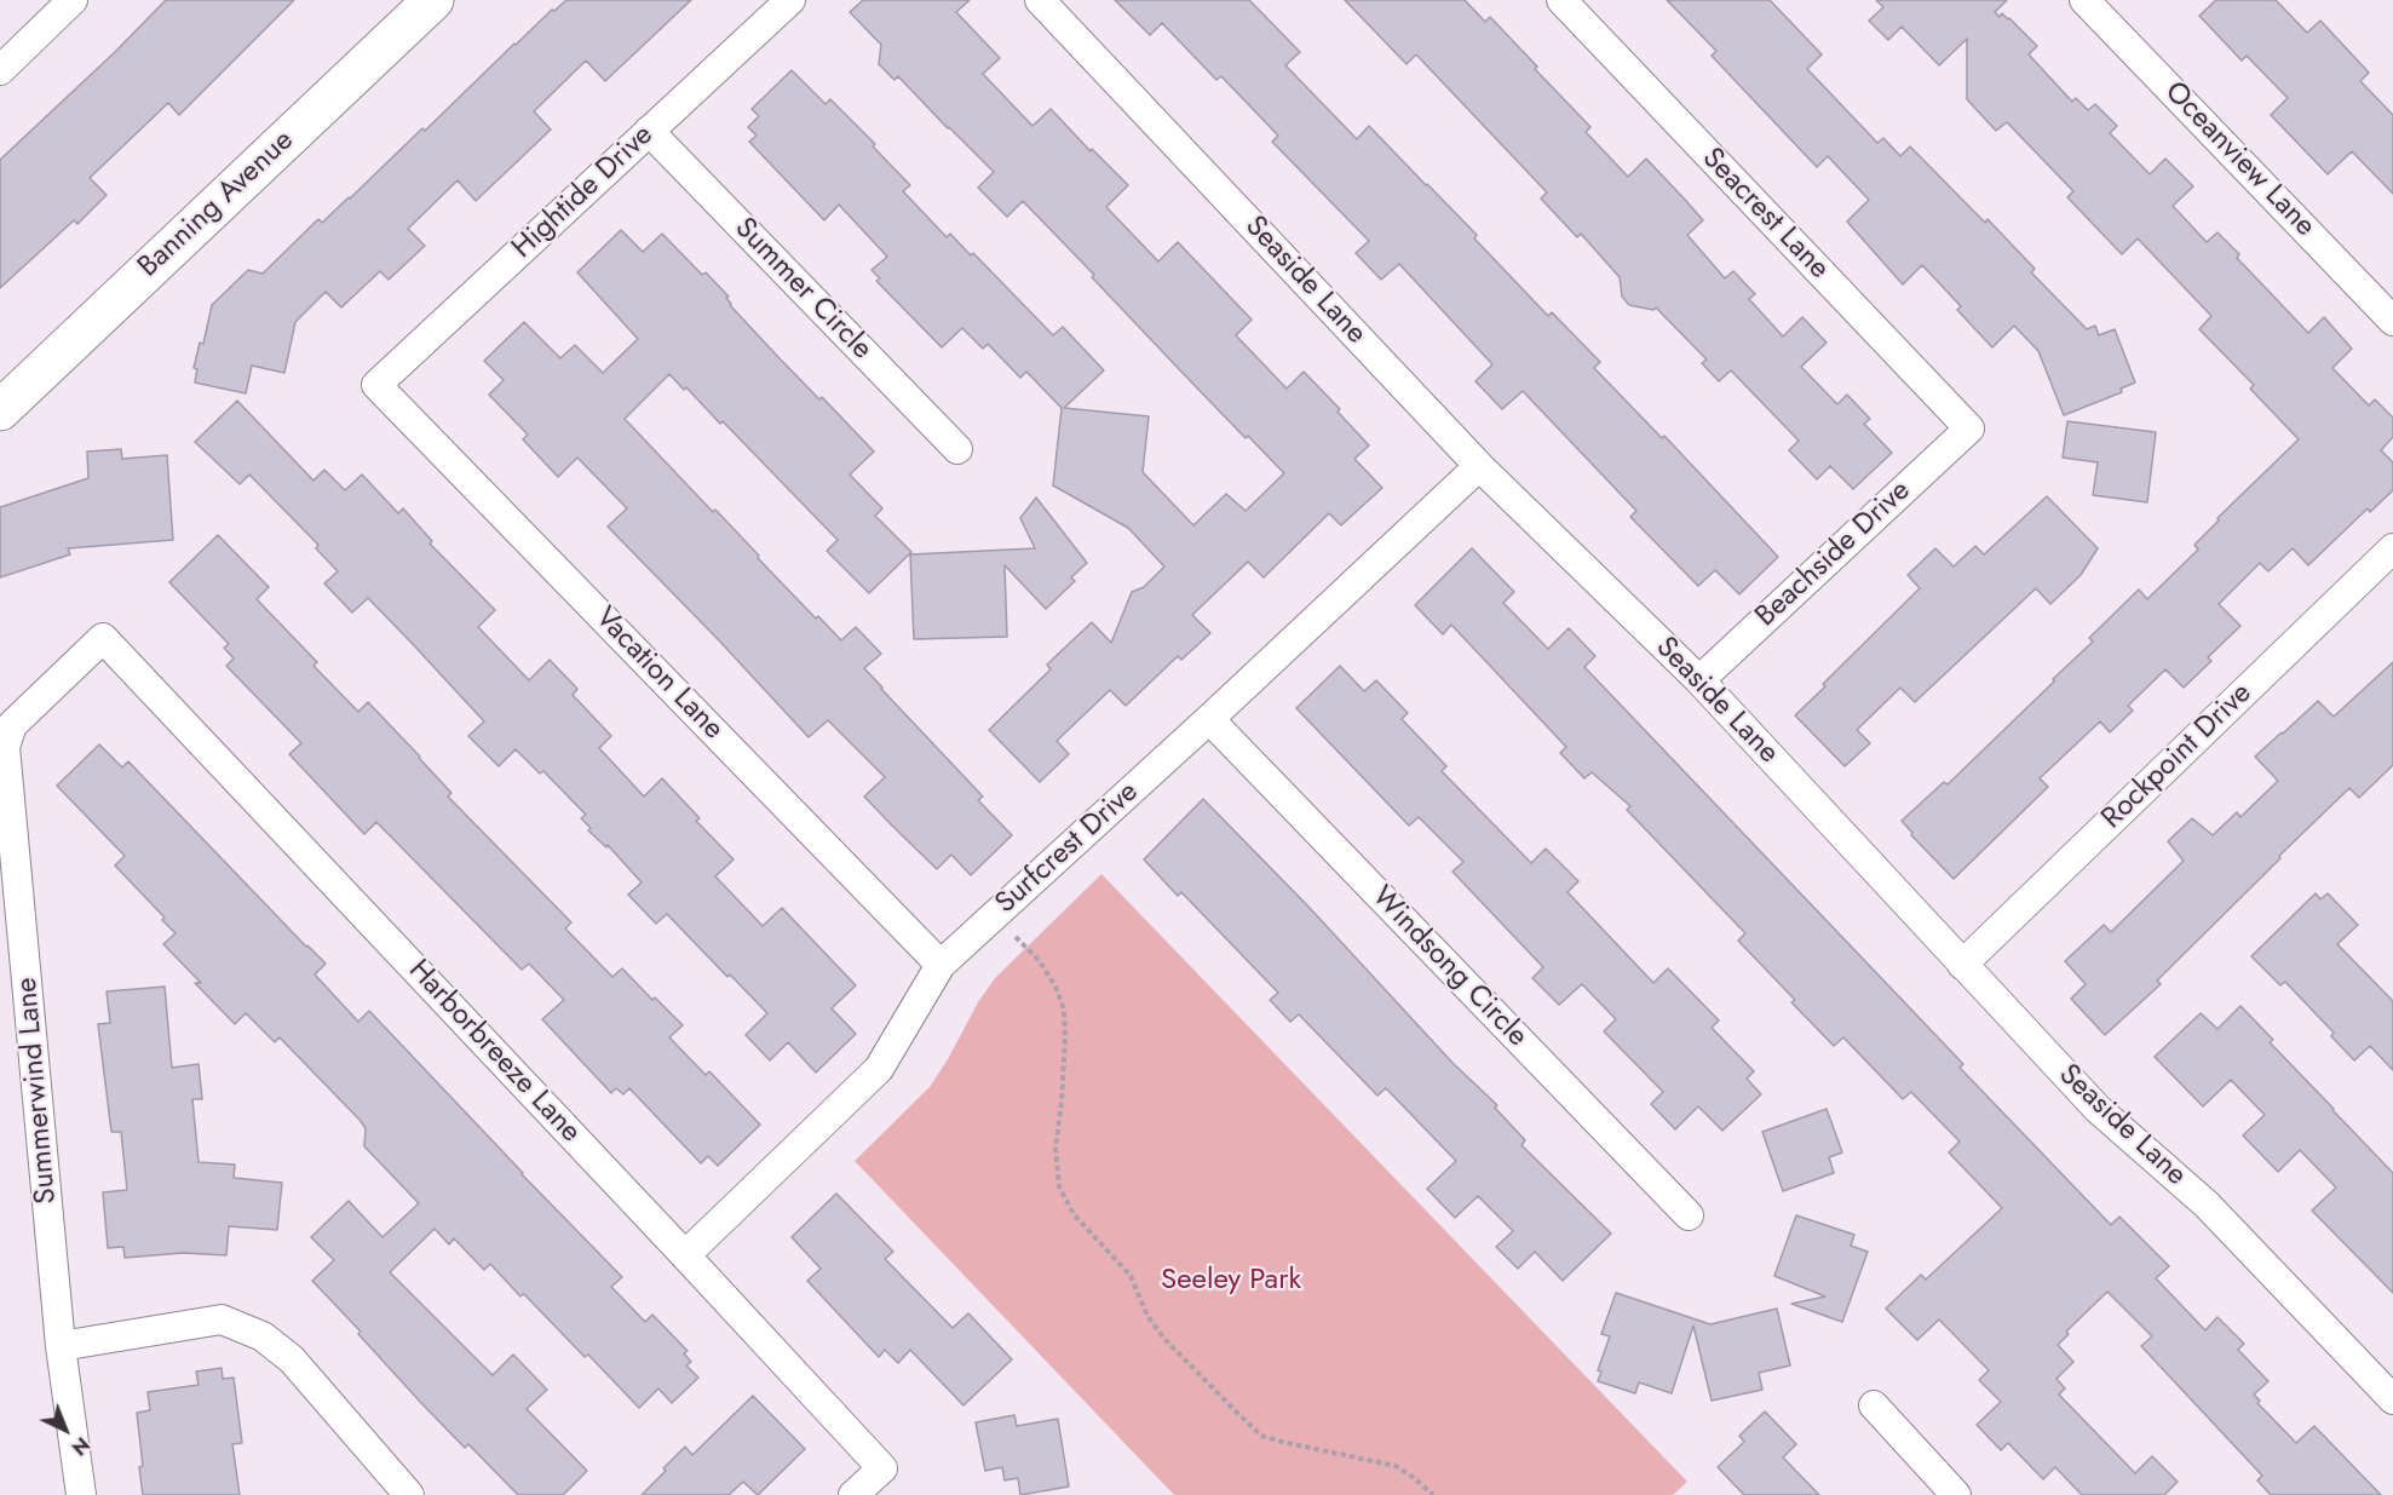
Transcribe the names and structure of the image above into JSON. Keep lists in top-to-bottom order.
{
  "streets": {
    "street": [
      "Oceanview Lane",
      "Hightide Drive",
      "Banning Avenue",
      "Seacrest Lane",
      "Seaside Lane",
      "Summer Circle",
      "Beachside Drive",
      "Vacation Lane",
      "Rockpoint Drive",
      "Surfcrest Drive",
      "Windsong Circle",
      "Harborbreeze Lane",
      "Summerwind Lane"
    ]
  },
  "crossings": [
    ["Hightide Drive", "Summer Circle"],
    ["Hightide Drive", "Vacation Lane"],
    ["Seacrest Lane", "Beachside Drive"],
    ["Seaside Lane", "Beachside Drive"],
    ["Seaside Lane", "Rockpoint Drive"],
    ["Seaside Lane", "Surfcrest Drive"],
    ["Vacation Lane", "Surfcrest Drive"],
    ["Surfcrest Drive", "Windsong Circle"],
    ["Surfcrest Drive", "Harborbreeze Lane"],
    ["Harborbreeze Lane", "Summerwind Lane"]
  ],
  "parks": ["Seeley Park"],
  "north": "bottom right"
}
